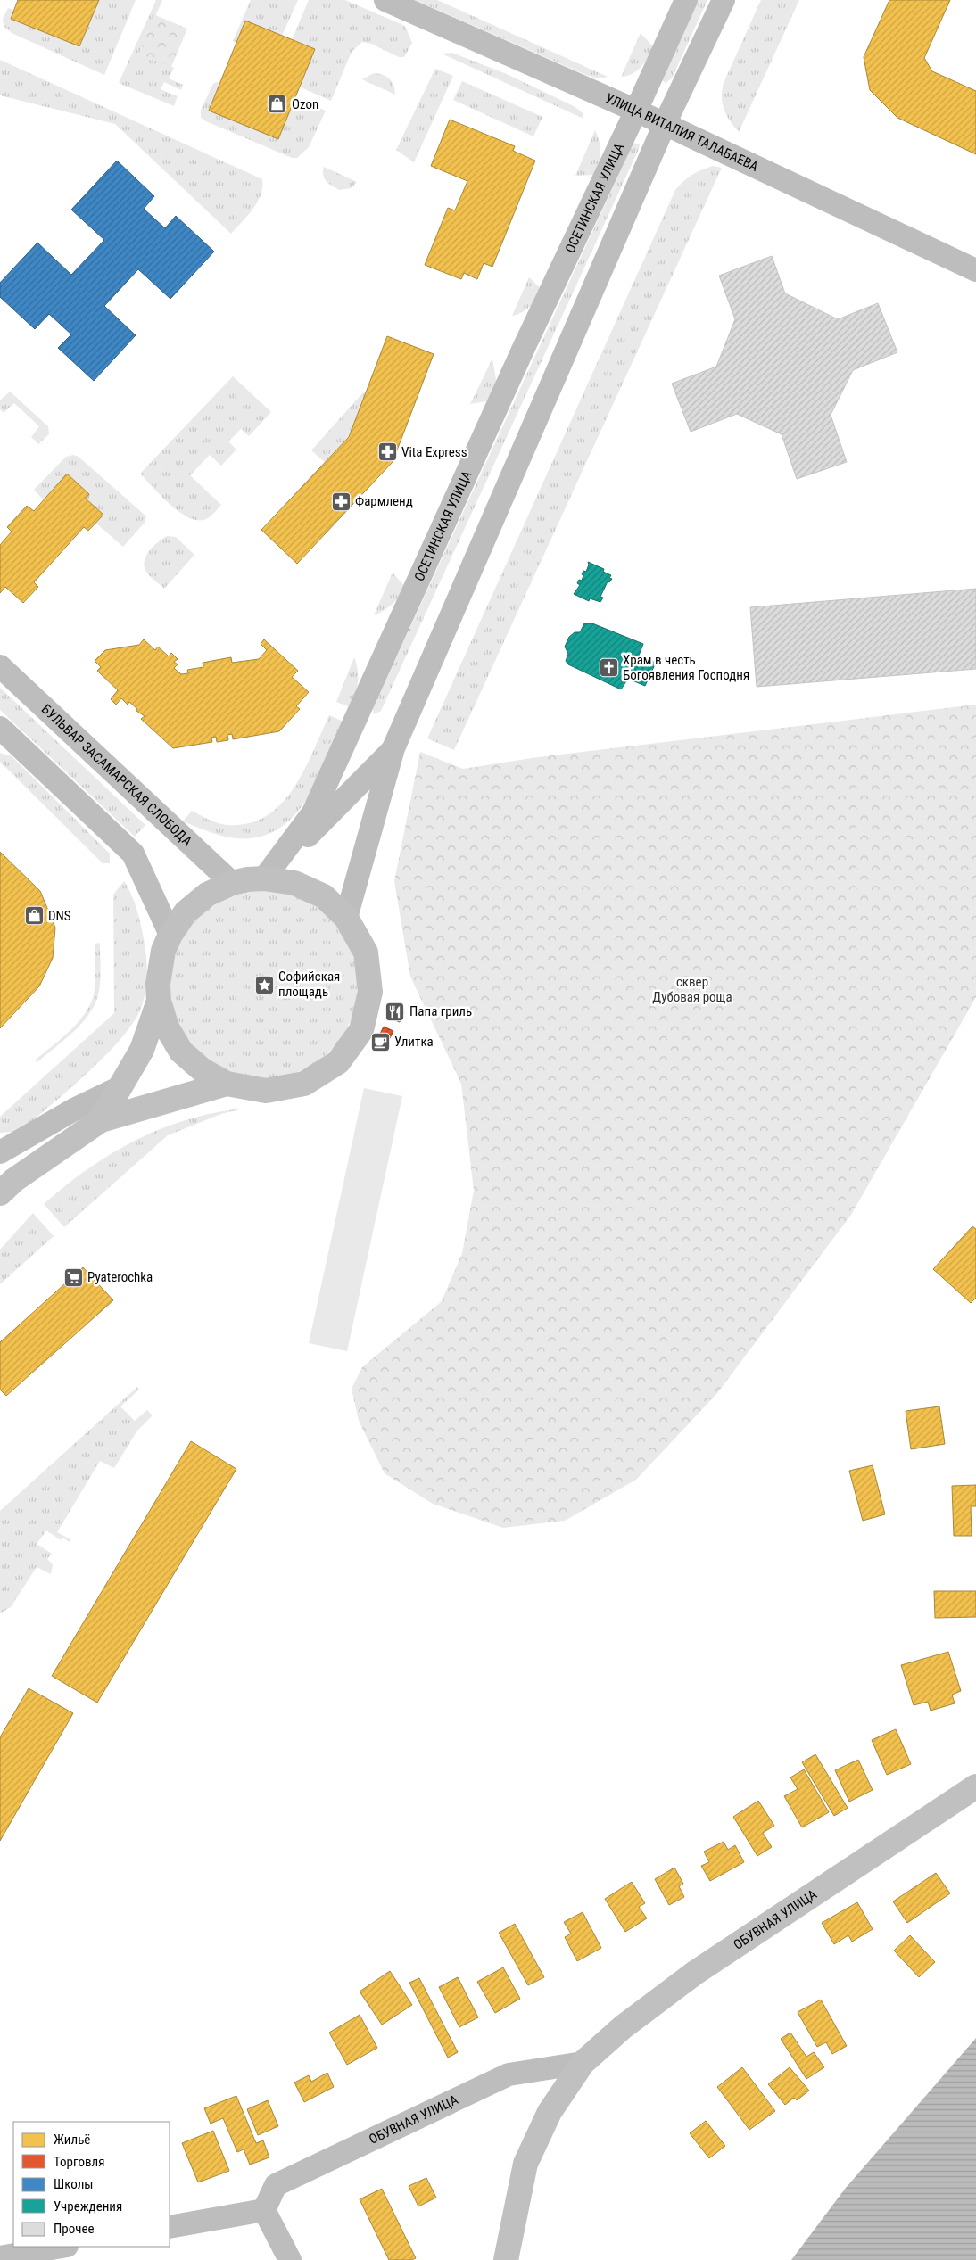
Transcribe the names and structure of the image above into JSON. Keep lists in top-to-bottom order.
{
  "streets": {
    "street": [
      "УЛИЦА ВИТАЛИЯ ТАЛАБАЕВА",
      "ОСЕТИНСКАЯ УЛИЦА",
      "БУЛЬВАР ЗАСАМАРСКАЯ СЛОБОДА",
      "ОБУВНАЯ УЛИЦА"
    ]
  },
  "crossings": [
    ["УЛИЦА ВИТАЛИЯ ТАЛАБАЕВА", "ОСЕТИНСКАЯ УЛИЦА"]
  ],
  "parks": ["сквер Дубовая роща"],
  "places": {
    "shop": ["Ozon", "DNS"],
    "pharmacy": ["Vita Express", "Фармленд"],
    "church": ["Храм в честь Богоявления Господня"],
    "place": ["Софийская площадь"],
    "restaurant": ["Папа гриль"],
    "cafe": ["Улитка"],
    "supermarket": ["Pyaterochka"]
  },
  "legend": [
    "Жильё",
    "Торговля",
    "Школы",
    "Учреждения",
    "Прочее"
  ]
}
